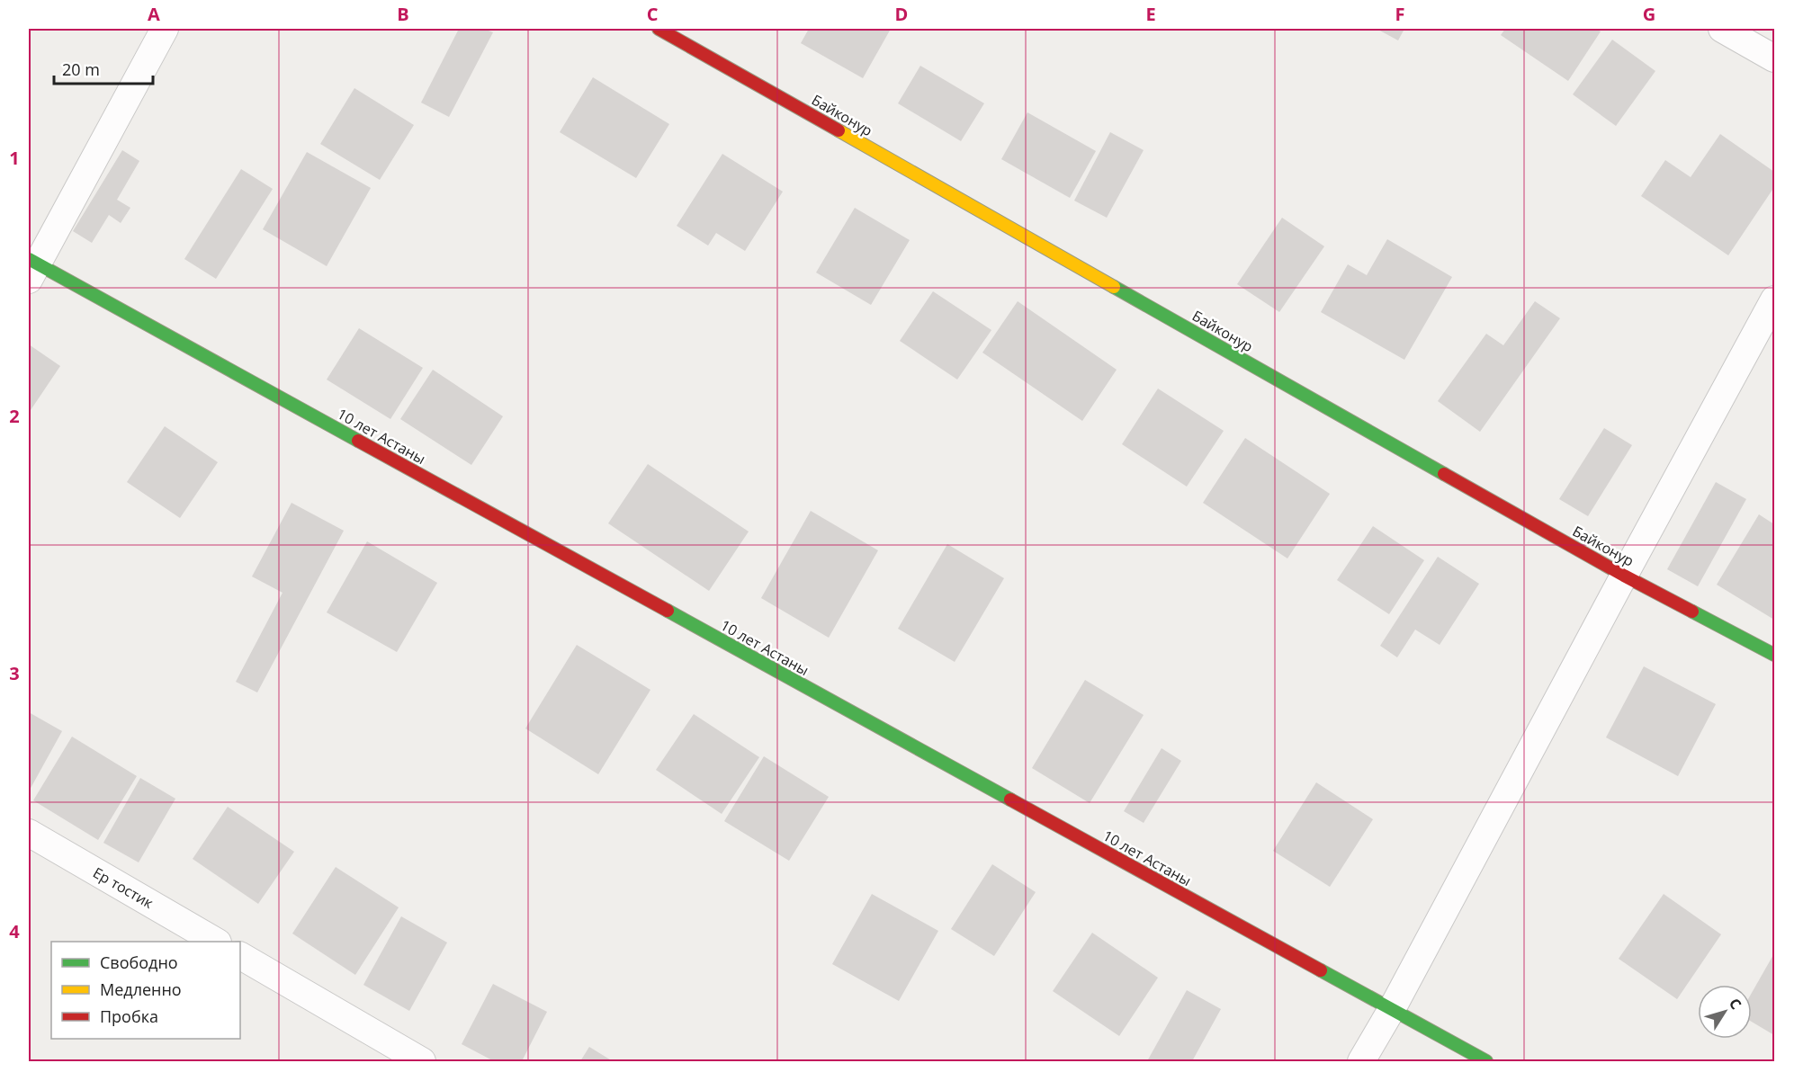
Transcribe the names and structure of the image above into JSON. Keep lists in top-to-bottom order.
{
  "streets": {
    "street": ["Байконур", "10 лет Астаны", "Ер тостик"]
  },
  "legend": ["Свободно", "Медленно", "Пробка"],
  "scale_bar": "20 m",
  "north": "top right",
  "grid": {
    "columns": [
      "A",
      "B",
      "C",
      "D",
      "E",
      "F",
      "G"
    ],
    "rows": [
      "1",
      "2",
      "3",
      "4"
    ]
  }
}
